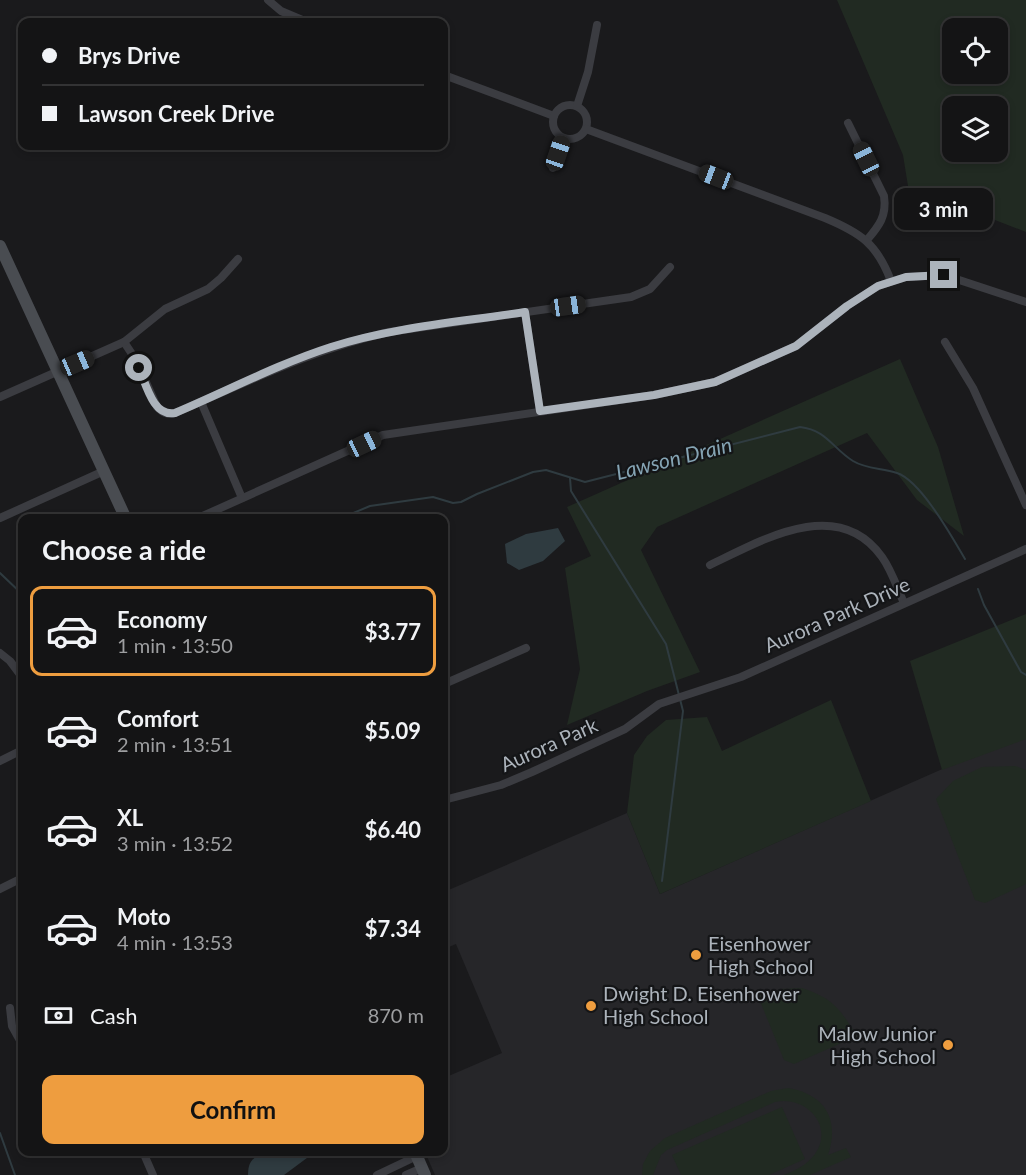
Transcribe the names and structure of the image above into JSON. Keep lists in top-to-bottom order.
{
  "streets": {
    "street": ["Aurora Park Drive", "Aurora Park"]
  },
  "crossings": [
    ["Aurora Park Drive", "Aurora Park"]
  ],
  "water": ["Lawson Drain"],
  "places": ["Eisenhower High School", "Dwight D. Eisenhower High School", "Malow Junior High School"],
  "page": {
    "banner": ["Brys Drive", "Lawson Creek Drive"],
    "bubble": "3 min",
    "heading": "Choose a ride",
    "list": [
      {
        "name": "Economy",
        "note": "1 min · 13:50",
        "value": "$3.77"
      },
      {
        "name": "Comfort",
        "note": "2 min · 13:51",
        "value": "$5.09"
      },
      {
        "name": "XL",
        "note": "3 min · 13:52",
        "value": "$6.40"
      },
      {
        "name": "Moto",
        "note": "4 min · 13:53",
        "value": "$7.34"
      }
    ],
    "pay": ["Cash", "870 m"],
    "buttons": "Confirm"
  }
}
